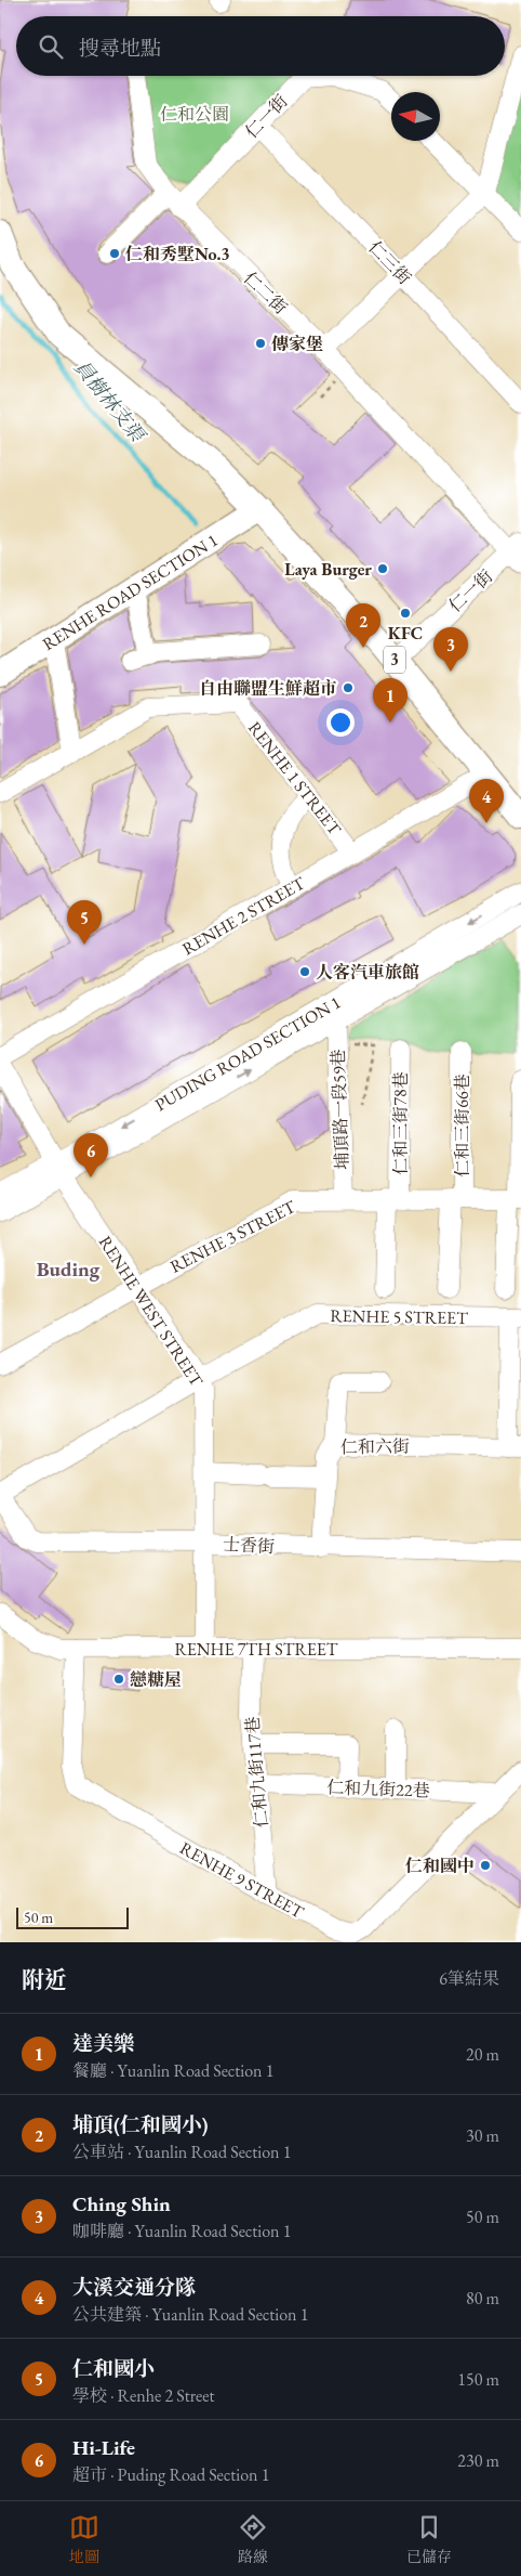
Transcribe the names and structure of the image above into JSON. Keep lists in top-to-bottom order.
{
  "streets": {
    "main road": ["RENHE ROAD SECTION 1", "3"],
    "street": [
      "仁一街",
      "仁三街",
      "仁二街",
      "RENHE 1 STREET",
      "RENHE 2 STREET",
      "PUDING ROAD SECTION 1",
      "埔頂路一段59巷",
      "仁和三街78巷",
      "仁和三街66巷",
      "RENHE 3 STREET",
      "RENHE WEST STREET",
      "RENHE 5 STREET",
      "仁和六街",
      "士香街",
      "RENHE 7TH STREET",
      "仁和九街117巷",
      "仁和九街22巷",
      "RENHE 9 STREET"
    ]
  },
  "crossings": [
    ["仁一街", "仁三街"],
    ["仁一街", "仁二街"],
    ["仁一街", "3"],
    ["RENHE ROAD SECTION 1", "3"],
    ["3", "RENHE 2 STREET"],
    ["RENHE 1 STREET", "RENHE 2 STREET"],
    ["PUDING ROAD SECTION 1", "埔頂路一段59巷"],
    ["PUDING ROAD SECTION 1", "RENHE WEST STREET"],
    ["埔頂路一段59巷", "RENHE 3 STREET"],
    ["仁和三街78巷", "RENHE 3 STREET"],
    ["仁和三街66巷", "RENHE 3 STREET"],
    ["RENHE 3 STREET", "RENHE WEST STREET"],
    ["RENHE WEST STREET", "RENHE 5 STREET"],
    ["RENHE WEST STREET", "士香街"],
    ["RENHE WEST STREET", "RENHE 7TH STREET"],
    ["RENHE 5 STREET", "士香街"],
    ["仁和六街", "士香街"],
    ["RENHE 7TH STREET", "仁和九街117巷"],
    ["RENHE 7TH STREET", "RENHE 9 STREET"],
    ["仁和九街117巷", "仁和九街22巷"],
    ["仁和九街117巷", "RENHE 9 STREET"],
    ["仁和九街22巷", "RENHE 9 STREET"]
  ],
  "districts": ["Buding"],
  "water": ["員樹林支渠"],
  "parks": ["仁和公園"],
  "places": [
    "仁和秀墅No.3",
    "傳家堡",
    "Laya Burger",
    "KFC",
    "自由聯盟生鮮超市",
    "人客汽車旅館",
    "戀糖屋",
    "仁和國中"
  ],
  "scale_bar": "50 m",
  "north": "left",
  "page": {
    "search": "搜尋地點",
    "pins": [
      "2",
      "3",
      "1",
      "4",
      "5",
      "6"
    ],
    "scale": "50 m",
    "heading": ["附近", "6筆結果"],
    "list": [
      {
        "mark": "1",
        "name": "達美樂",
        "note": "餐廳 · Yuanlin Road Section 1",
        "value": "20 m"
      },
      {
        "mark": "2",
        "name": "埔頂(仁和國小)",
        "note": "公車站 · Yuanlin Road Section 1",
        "value": "30 m"
      },
      {
        "mark": "3",
        "name": "Ching Shin",
        "note": "咖啡廳 · Yuanlin Road Section 1",
        "value": "50 m"
      },
      {
        "mark": "4",
        "name": "大溪交通分隊",
        "note": "公共建築 · Yuanlin Road Section 1",
        "value": "80 m"
      },
      {
        "mark": "5",
        "name": "仁和國小",
        "note": "學校 · Renhe 2 Street",
        "value": "150 m"
      },
      {
        "mark": "6",
        "name": "Hi-Life",
        "note": "超市 · Puding Road Section 1",
        "value": "230 m"
      }
    ],
    "nav": ["地圖", "路線", "已儲存"]
  }
}
